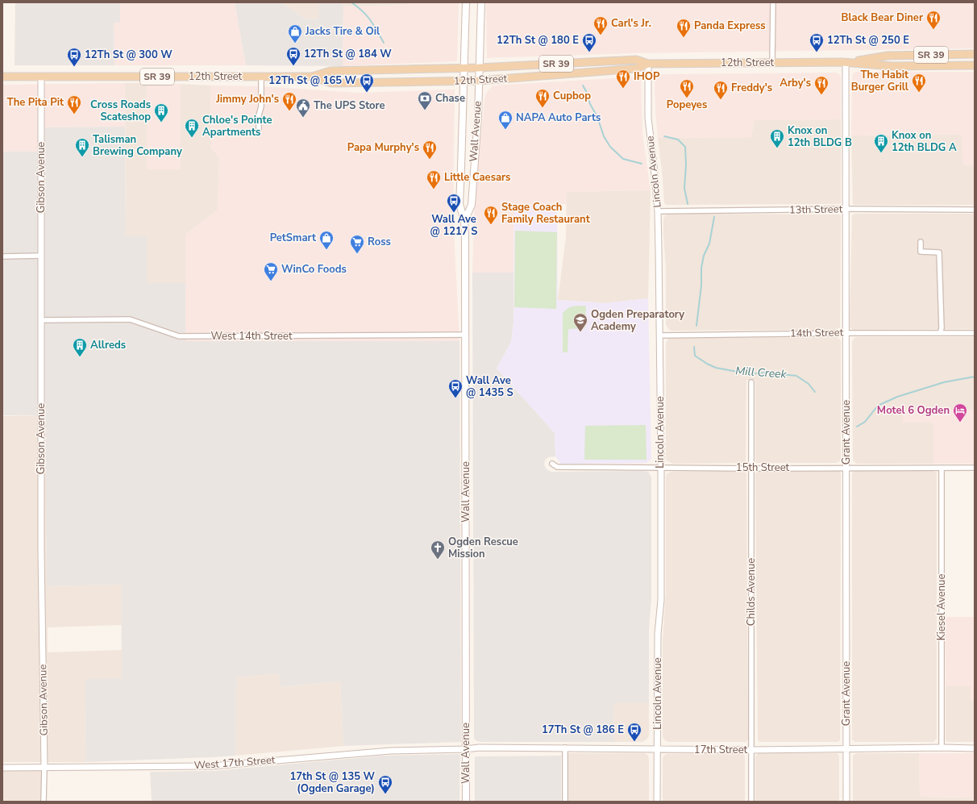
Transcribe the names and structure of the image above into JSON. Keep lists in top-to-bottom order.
{
  "streets": {
    "main road": ["SR 39", "12th Street", "Wall Avenue"],
    "street": [
      "Lincoln Avenue",
      "Gibson Avenue",
      "13th Street",
      "14th Street",
      "West 14th Street",
      "Grant Avenue",
      "15th Street",
      "Childs Avenue",
      "Kiesel Avenue",
      "17th Street",
      "West 17th Street"
    ]
  },
  "crossings": [
    ["12th Street", "Wall Avenue"],
    ["12th Street", "Lincoln Avenue"],
    ["12th Street", "Gibson Avenue"],
    ["12th Street", "Grant Avenue"],
    ["Wall Avenue", "West 14th Street"],
    ["Wall Avenue", "17th Street"],
    ["Wall Avenue", "West 17th Street"],
    ["Lincoln Avenue", "13th Street"],
    ["Lincoln Avenue", "14th Street"],
    ["Lincoln Avenue", "15th Street"],
    ["Lincoln Avenue", "17th Street"],
    ["Gibson Avenue", "West 14th Street"],
    ["Gibson Avenue", "West 17th Street"],
    ["13th Street", "Grant Avenue"],
    ["14th Street", "Grant Avenue"],
    ["Grant Avenue", "15th Street"],
    ["Grant Avenue", "17th Street"],
    ["15th Street", "Childs Avenue"],
    ["15th Street", "Kiesel Avenue"],
    ["Childs Avenue", "17th Street"],
    ["Kiesel Avenue", "17th Street"],
    ["17th Street", "West 17th Street"]
  ],
  "water": ["Mill Creek"],
  "places": {
    "restaurant": [
      "Black Bear Diner",
      "Carl's Jr.",
      "Panda Express",
      "IHOP",
      "The Habit Burger Grill",
      "Arby's",
      "Popeyes",
      "Freddy's",
      "Cupbop",
      "Jimmy John's",
      "The Pita Pit",
      "Papa Murphy's",
      "Little Caesars",
      "Stage Coach Family Restaurant"
    ],
    "shop": ["Jacks Tire & Oil", "NAPA Auto Parts", "PetSmart"],
    "bus stop": [
      "12Th St @ 180 E",
      "12Th St @ 250 E",
      "12Th St @ 184 W",
      "12Th St @ 300 W",
      "12Th St @ 165 W",
      "Wall Ave @ 1217 S",
      "Wall Ave @ 1435 S",
      "17Th St @ 186 E",
      "17th St @ 135 W (Ogden Garage)"
    ],
    "bank": ["Chase"],
    "public building": ["The UPS Store"],
    "building": [
      "Cross Roads Scateshop",
      "Chloe's Pointe Apartments",
      "Knox on 12th BLDG B",
      "Knox on 12th BLDG A",
      "Talisman Brewing Company",
      "Allreds"
    ],
    "supermarket": ["Ross", "WinCo Foods"],
    "school or university": ["Ogden Preparatory Academy"],
    "hotel": ["Motel 6 Ogden"],
    "church": ["Ogden Rescue Mission"]
  }
}
